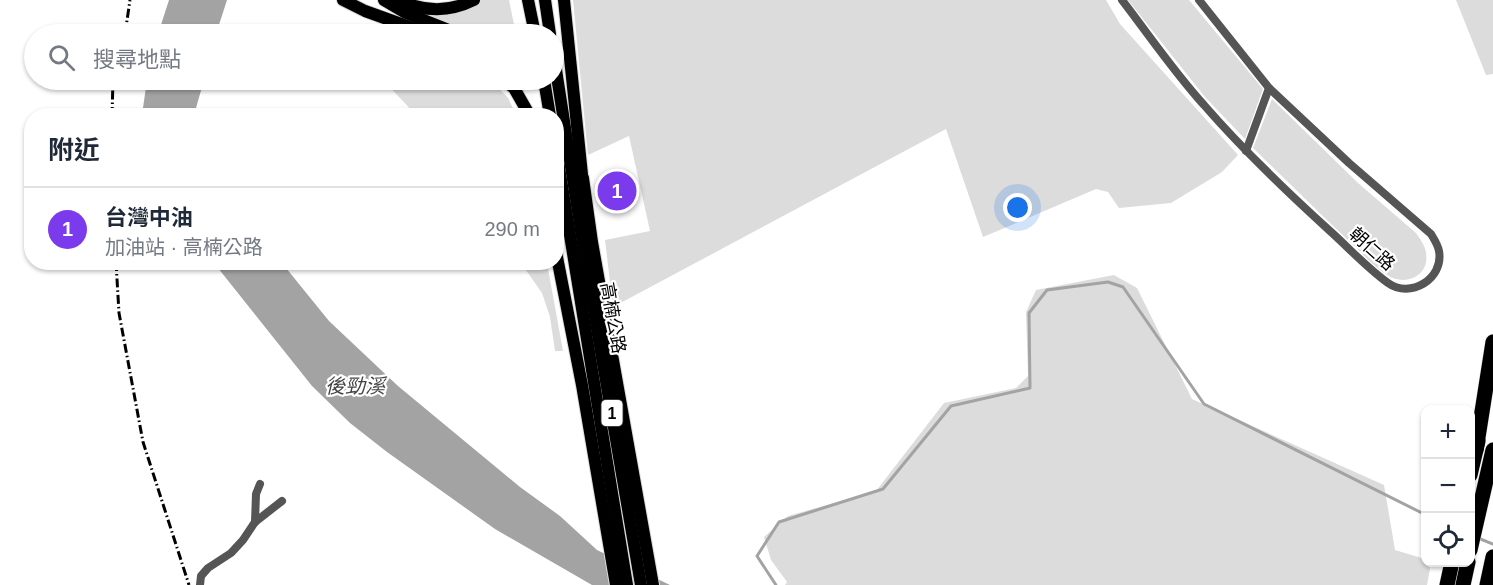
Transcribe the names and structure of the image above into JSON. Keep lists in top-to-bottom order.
{
  "streets": {
    "main road": ["高楠公路", "1"],
    "street": ["朝仁路"]
  },
  "water": ["後勁溪"],
  "page": {
    "search": "搜尋地點",
    "heading": "附近",
    "pins": "1",
    "list": [
      {
        "mark": "1",
        "name": "台灣中油",
        "note": "加油站 · 高楠公路",
        "value": "290 m"
      }
    ],
    "map_buttons": ["+", "−"]
  }
}
